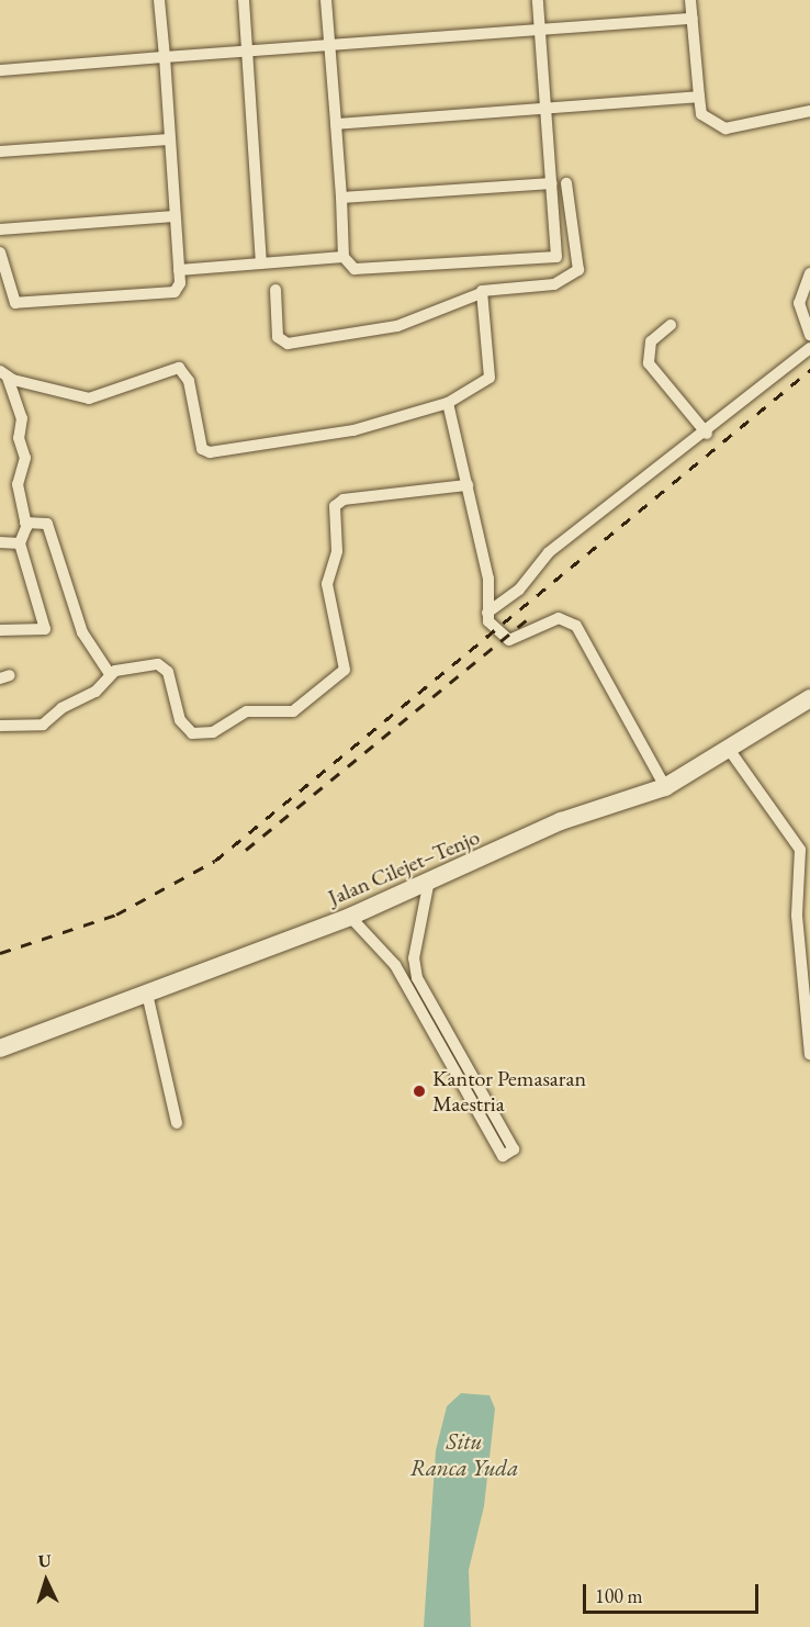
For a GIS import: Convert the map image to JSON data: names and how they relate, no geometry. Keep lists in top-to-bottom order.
{
  "streets": {
    "main road": ["Jalan Cilejet–Tenjo"]
  },
  "water": ["Situ Ranca Yuda"],
  "places": ["Kantor Pemasaran Maestria"],
  "scale_bar": "100 m",
  "north": "top"
}
